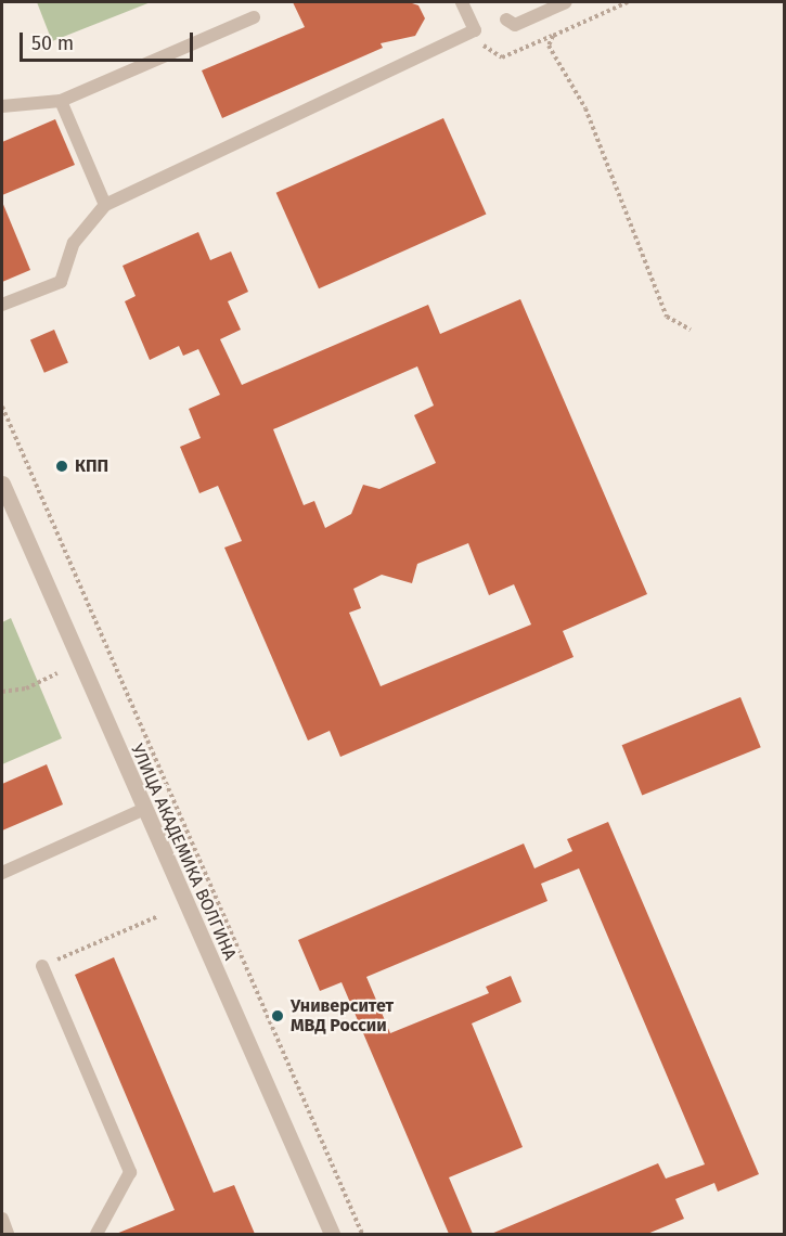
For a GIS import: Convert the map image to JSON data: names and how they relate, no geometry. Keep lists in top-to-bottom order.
{
  "streets": {
    "street": ["УЛИЦА АКАДЕМИКА ВОЛГИНА"]
  },
  "places": ["КПП", "Университет МВД России"],
  "scale_bar": "50 m"
}
